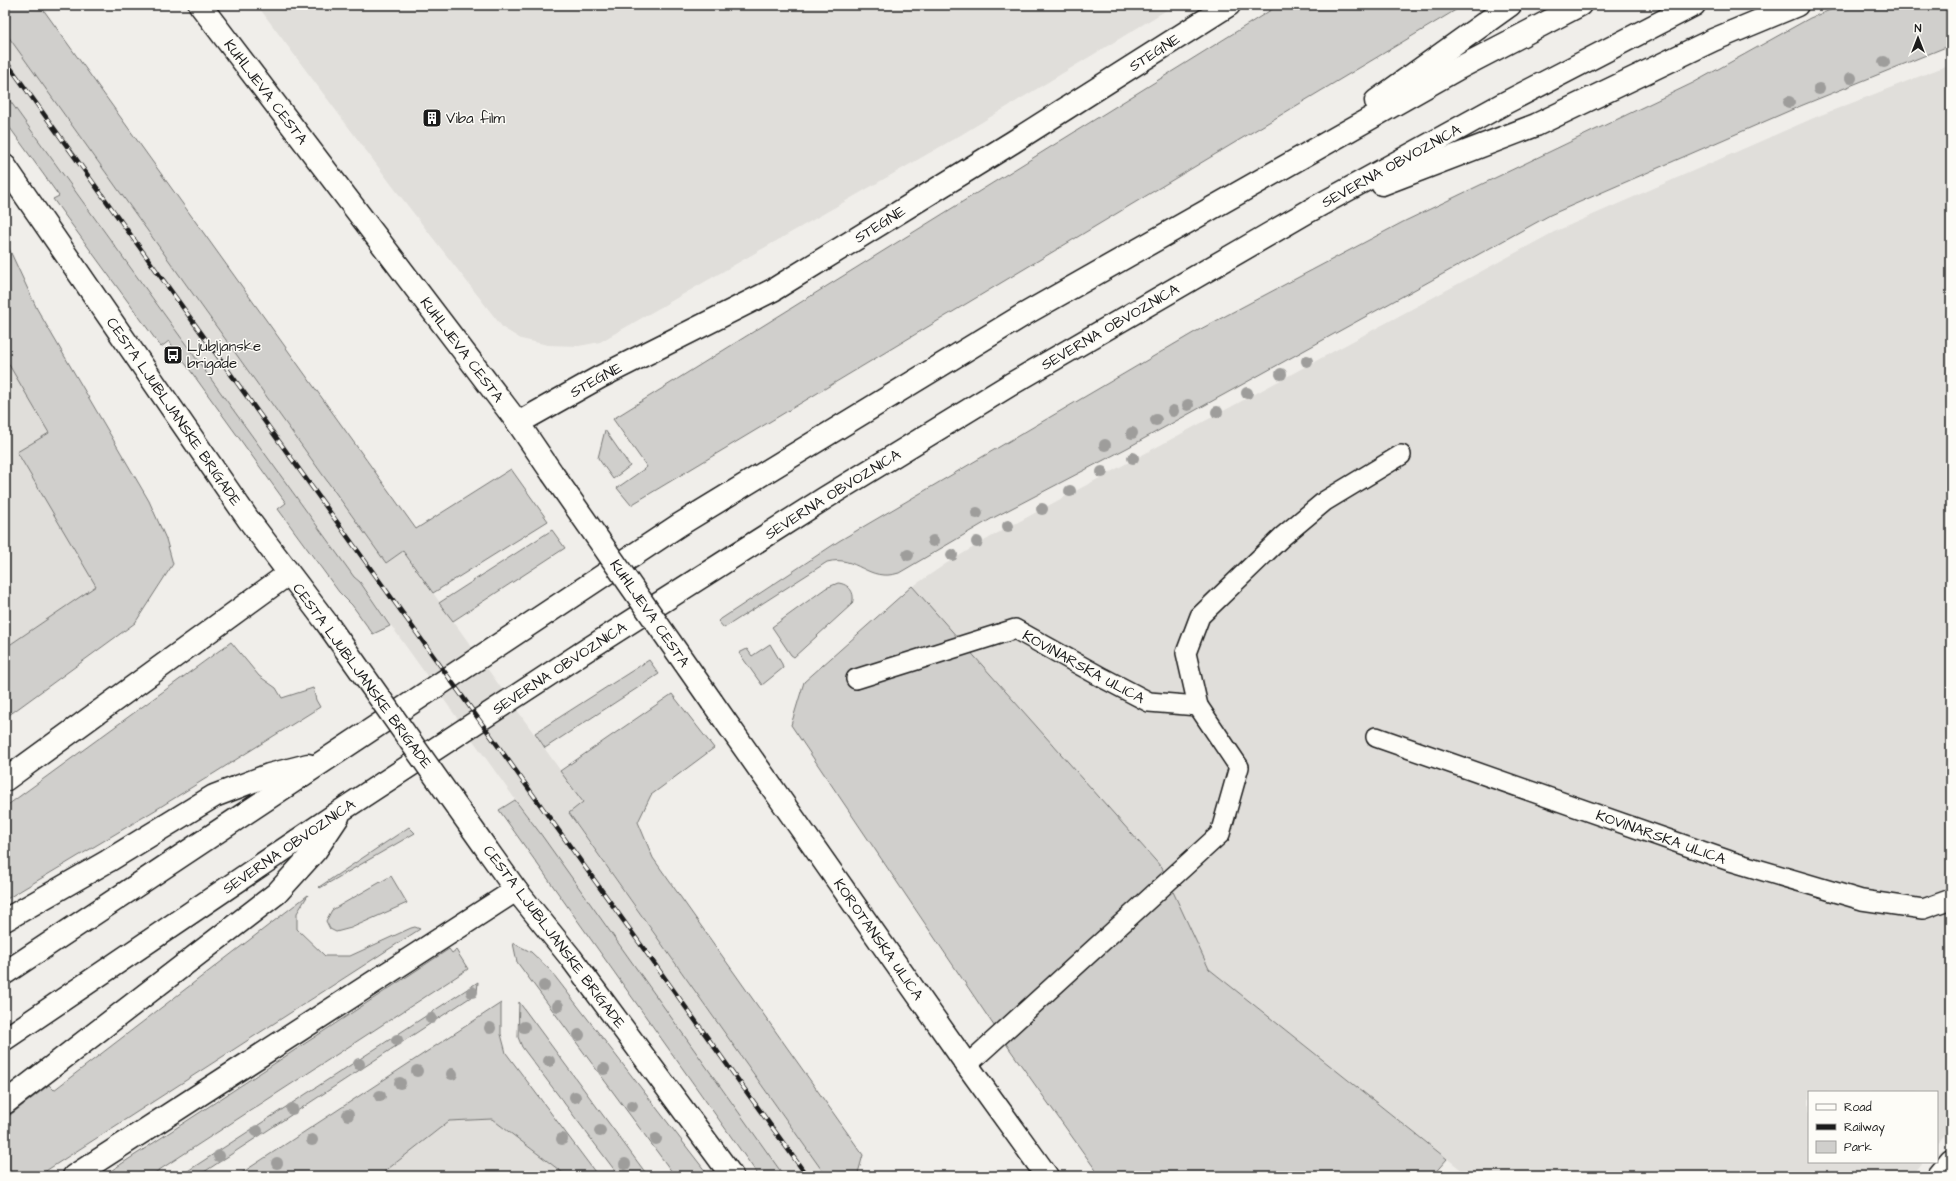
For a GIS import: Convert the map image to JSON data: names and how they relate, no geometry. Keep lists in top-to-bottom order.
{
  "streets": {
    "main road": [
      "STEGNE",
      "KUHLJEVA CESTA",
      "SEVERNA OBVOZNICA",
      "CESTA LJUBLJANSKE BRIGADE",
      "KOROTANSKA ULICA"
    ],
    "lane": ["KOVINARSKA ULICA"]
  },
  "crossings": [
    ["STEGNE", "KUHLJEVA CESTA"],
    ["KUHLJEVA CESTA", "KOROTANSKA ULICA"]
  ],
  "places": {
    "building": ["Viba film"],
    "bus stop": ["Ljubljanske brigade"]
  },
  "legend": ["Road", "Railway", "Park"],
  "north": "top"
}
